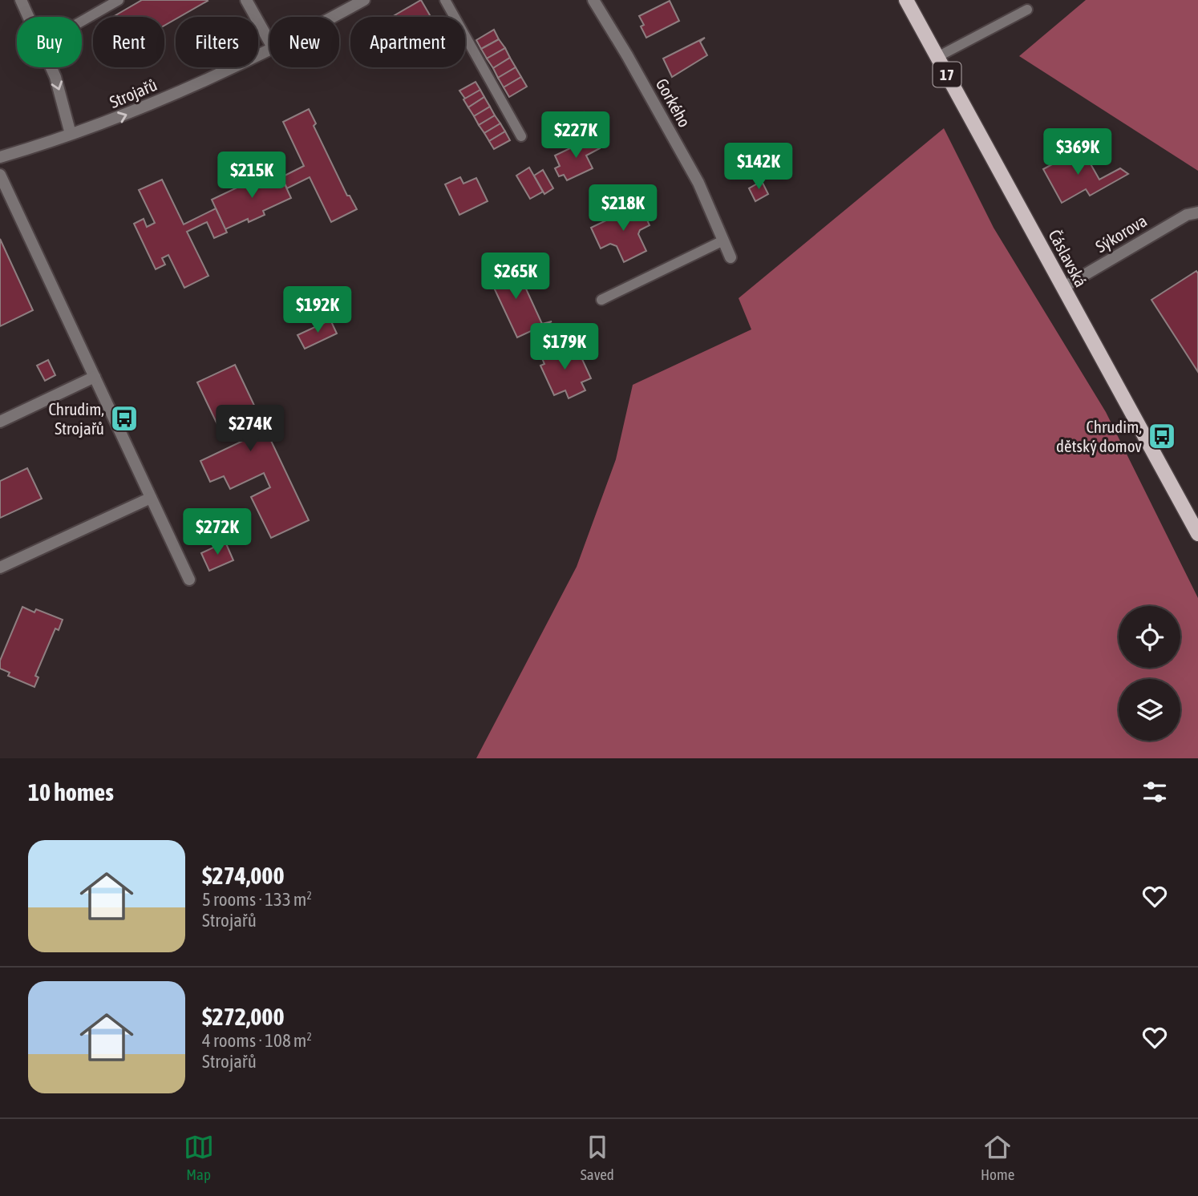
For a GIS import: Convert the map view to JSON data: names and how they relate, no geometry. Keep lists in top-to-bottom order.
{
  "streets": {
    "main road": ["17", "Čáslavská"],
    "street": ["Strojařů", "Gorkého", "Sýkorova"]
  },
  "crossings": [
    ["Sýkorova", "Čáslavská"]
  ],
  "one_way": ["Strojařů"],
  "places": {
    "bus stop": ["Chrudim, Strojařů", "Chrudim, dětský domov"]
  },
  "page": {
    "chip": [
      "Buy",
      "Rent",
      "Filters",
      "New",
      "Apartment"
    ],
    "price": [
      "$227K",
      "$369K",
      "$142K",
      "$215K",
      "$218K",
      "$265K",
      "$192K",
      "$179K",
      "$274K",
      "$272K"
    ],
    "heading": "10 homes",
    "list": [
      {
        "name": "$274,000",
        "note": "5 rooms · 133 m² · Strojařů"
      },
      {
        "name": "$272,000",
        "note": "4 rooms · 108 m² · Strojařů"
      }
    ],
    "tabs": ["Map", "Saved", "Home"]
  }
}
